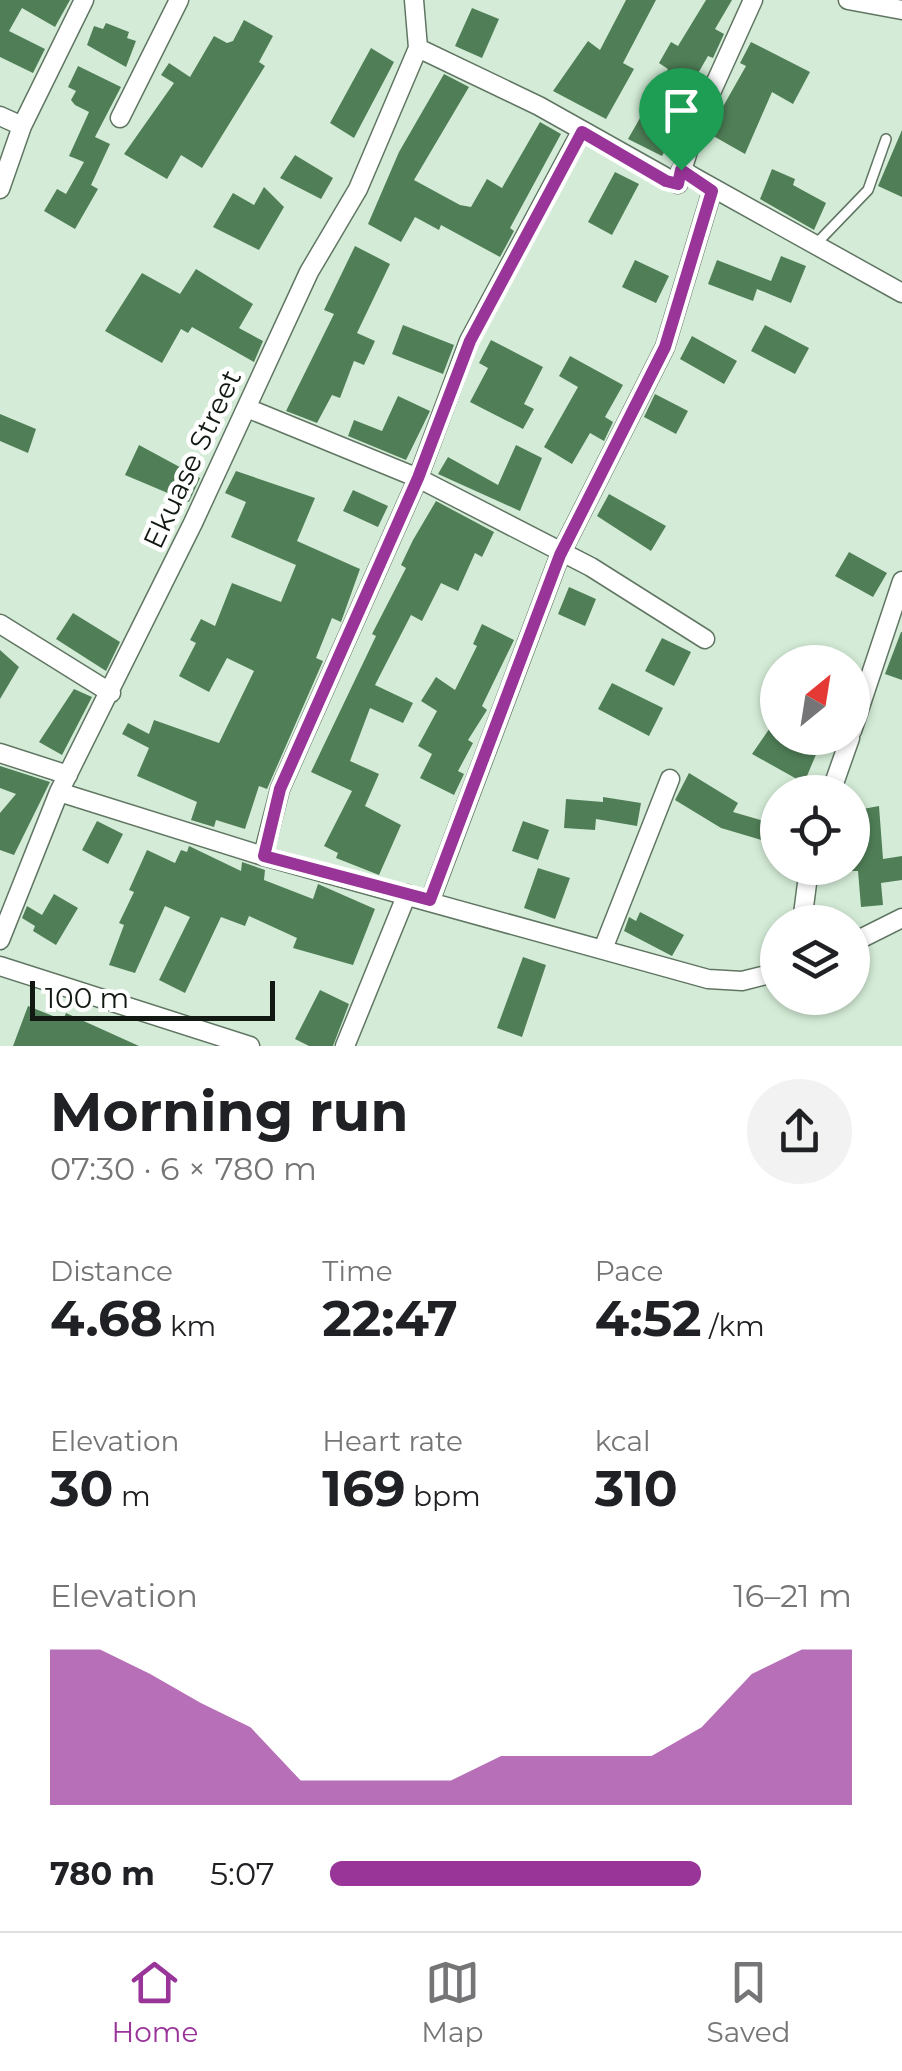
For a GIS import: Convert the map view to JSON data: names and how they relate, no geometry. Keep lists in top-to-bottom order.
{
  "streets": {
    "street": ["Ekuase Street"]
  },
  "scale_bar": "100 m",
  "north": "top right",
  "page": {
    "scale": "100 m",
    "heading": ["Morning run", "07:30 · 6 × 780 m"],
    "stats": [
      ["Distance", "4.68 km"],
      ["Time", "22:47"],
      ["Pace", "4:52 /km"],
      ["Elevation", "30 m"],
      ["Heart rate", "169 bpm"],
      ["kcal", "310"]
    ],
    "chart": ["Elevation", "16–21 m"],
    "list": [
      {
        "name": "780 m",
        "note": "5:07"
      }
    ],
    "tabs": ["Home", "Map", "Saved"]
  }
}
